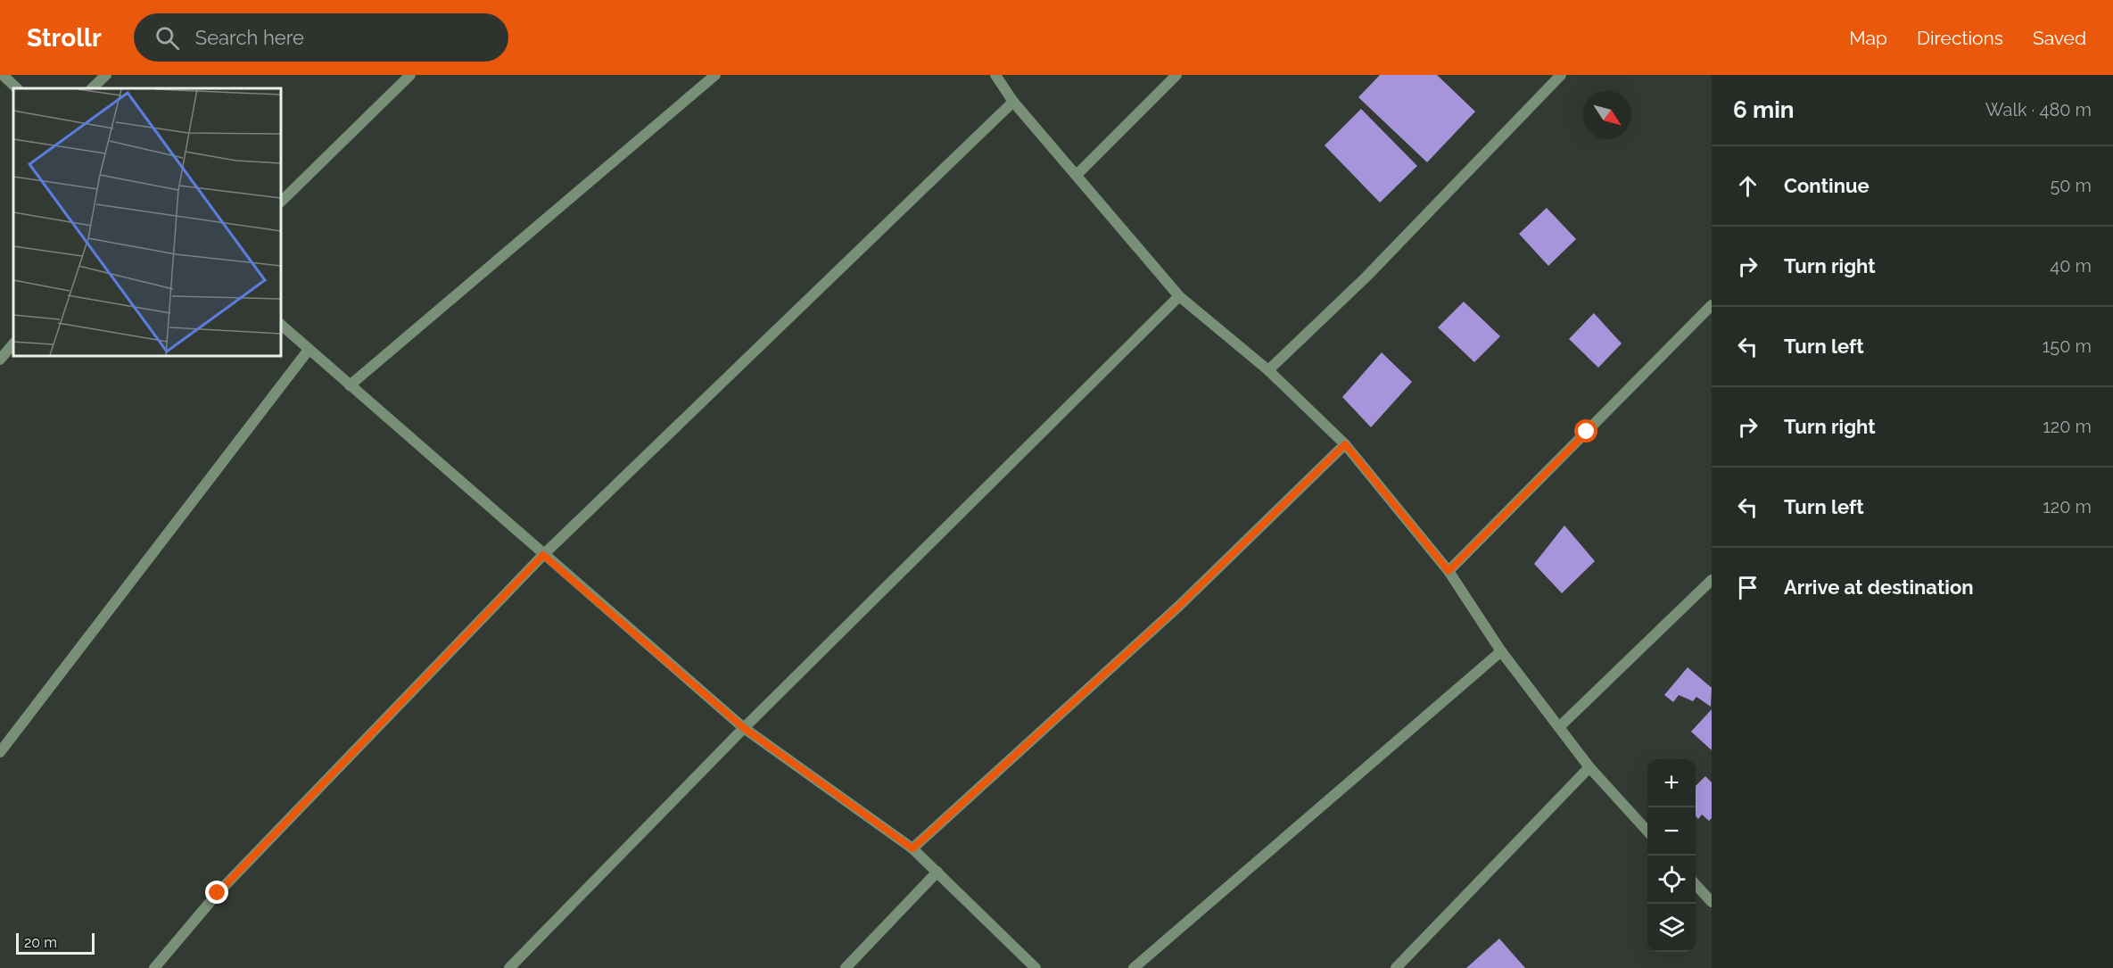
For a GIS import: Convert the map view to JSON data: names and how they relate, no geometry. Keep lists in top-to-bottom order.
{
  "scale_bar": "20 m",
  "north": "bottom right",
  "page": {
    "header": "Strollr",
    "search": "Search here",
    "nav": ["Map", "Directions", "Saved"],
    "heading": ["6 min", "Walk · 480 m"],
    "list": [
      ["Continue", "50 m"],
      ["Turn right", "40 m"],
      ["Turn left", "150 m"],
      ["Turn right", "120 m"],
      ["Turn left", "120 m"],
      "Arrive at destination"
    ],
    "map_buttons": ["+", "−"],
    "scale": "20 m"
  }
}
